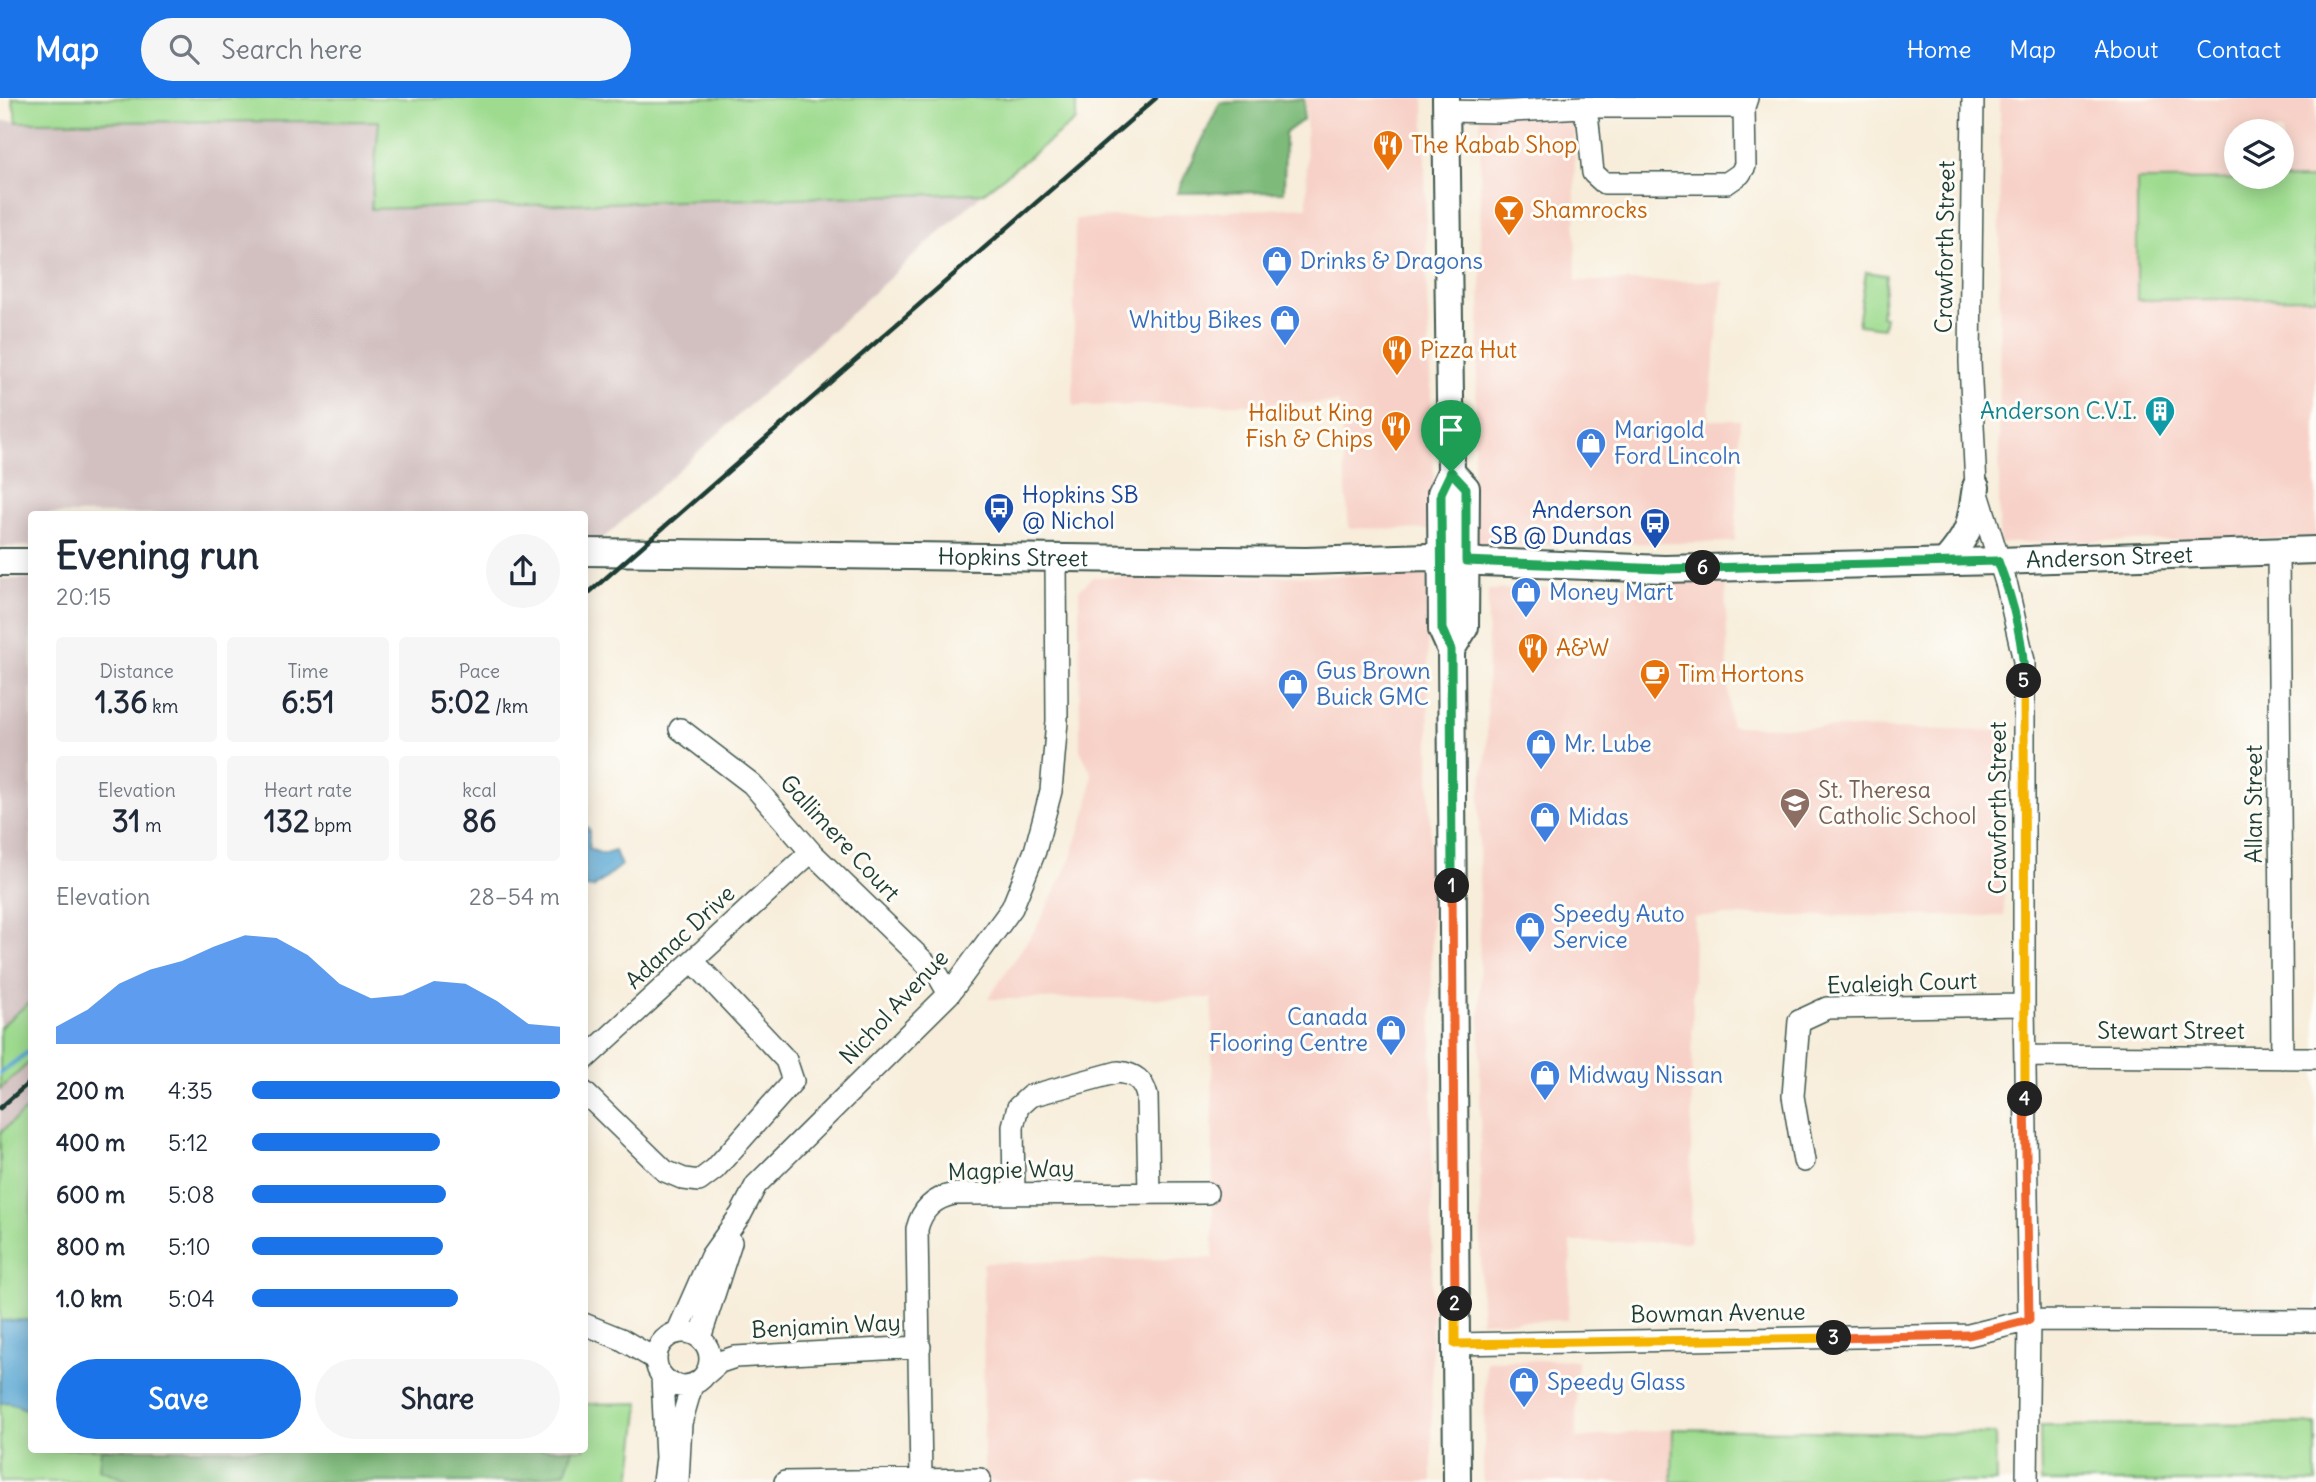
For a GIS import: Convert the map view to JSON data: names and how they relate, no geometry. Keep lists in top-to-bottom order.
{
  "streets": {
    "main road": ["Anderson Street", "Hopkins Street"],
    "street": [
      "Crawforth Street",
      "Allan Street",
      "Gallimere Court",
      "Adanac Drive",
      "Evaleigh Court",
      "Nichol Avenue",
      "Stewart Street",
      "Magpie Way",
      "Bowman Avenue",
      "Benjamin Way"
    ]
  },
  "crossings": [
    ["Crawforth Street", "Anderson Street"],
    ["Crawforth Street", "Evaleigh Court"],
    ["Crawforth Street", "Stewart Street"],
    ["Crawforth Street", "Bowman Avenue"],
    ["Anderson Street", "Hopkins Street"],
    ["Anderson Street", "Allan Street"],
    ["Hopkins Street", "Nichol Avenue"],
    ["Allan Street", "Stewart Street"],
    ["Gallimere Court", "Adanac Drive"],
    ["Gallimere Court", "Nichol Avenue"],
    ["Nichol Avenue", "Benjamin Way"],
    ["Magpie Way", "Benjamin Way"]
  ],
  "places": {
    "restaurant": [
      "The Kabab Shop",
      "Pizza Hut",
      "Halibut King Fish & Chips",
      "A&W"
    ],
    "bar": ["Shamrocks"],
    "shop": [
      "Drinks & Dragons",
      "Whitby Bikes",
      "Marigold Ford Lincoln",
      "Money Mart",
      "Gus Brown Buick GMC",
      "Mr. Lube",
      "Midas",
      "Speedy Auto Service",
      "Canada Flooring Centre",
      "Midway Nissan",
      "Speedy Glass"
    ],
    "building": ["Anderson C.V.I."],
    "bus stop": ["Hopkins SB @ Nichol", "Anderson SB @ Dundas"],
    "cafe": ["Tim Hortons"],
    "school or university": ["St. Theresa Catholic School"]
  },
  "page": {
    "header": "Map",
    "search": "Search here",
    "nav": [
      "Home",
      "Map",
      "About",
      "Contact"
    ],
    "heading": ["Evening run", "20:15"],
    "pins": [
      "6",
      "5",
      "1",
      "4",
      "2",
      "3"
    ],
    "stats": [
      ["Distance", "1.36 km"],
      ["Time", "6:51"],
      ["Pace", "5:02 /km"],
      ["Elevation", "31 m"],
      ["Heart rate", "132 bpm"],
      ["kcal", "86"]
    ],
    "chart": ["Elevation", "28–54 m"],
    "list": [
      {
        "name": "200 m",
        "note": "4:35"
      },
      {
        "name": "400 m",
        "note": "5:12"
      },
      {
        "name": "600 m",
        "note": "5:08"
      },
      {
        "name": "800 m",
        "note": "5:10"
      },
      {
        "name": "1.0 km",
        "note": "5:04"
      }
    ],
    "buttons": ["Save", "Share"]
  }
}
